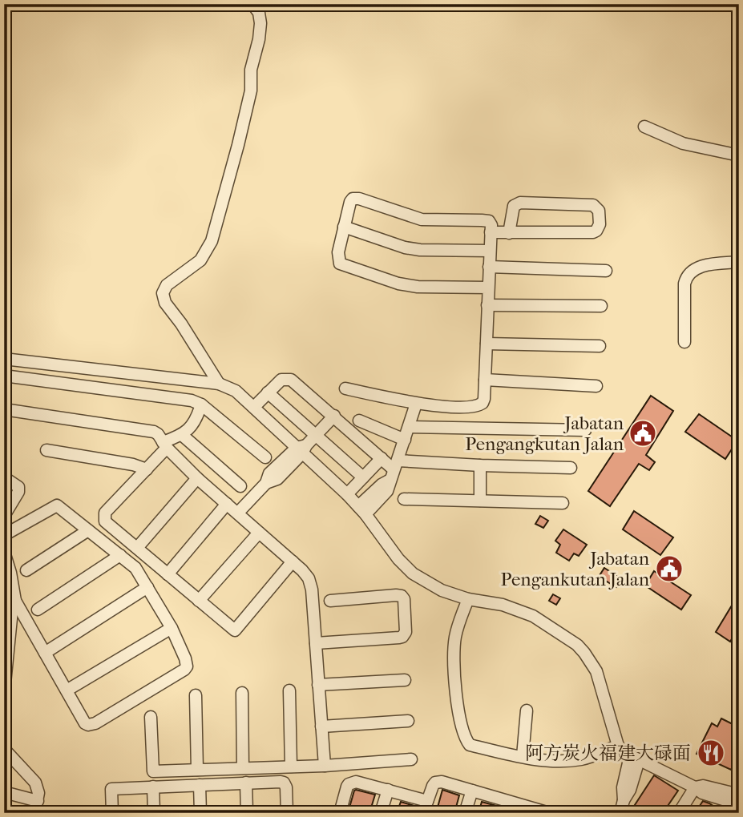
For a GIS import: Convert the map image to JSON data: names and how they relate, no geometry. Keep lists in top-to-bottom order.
{
  "places": {
    "public building": ["Jabatan Pengangkutan Jalan", "Jabatan Pengankutan Jalan"],
    "restaurant": ["阿方炭火福建大碌面"]
  }
}
